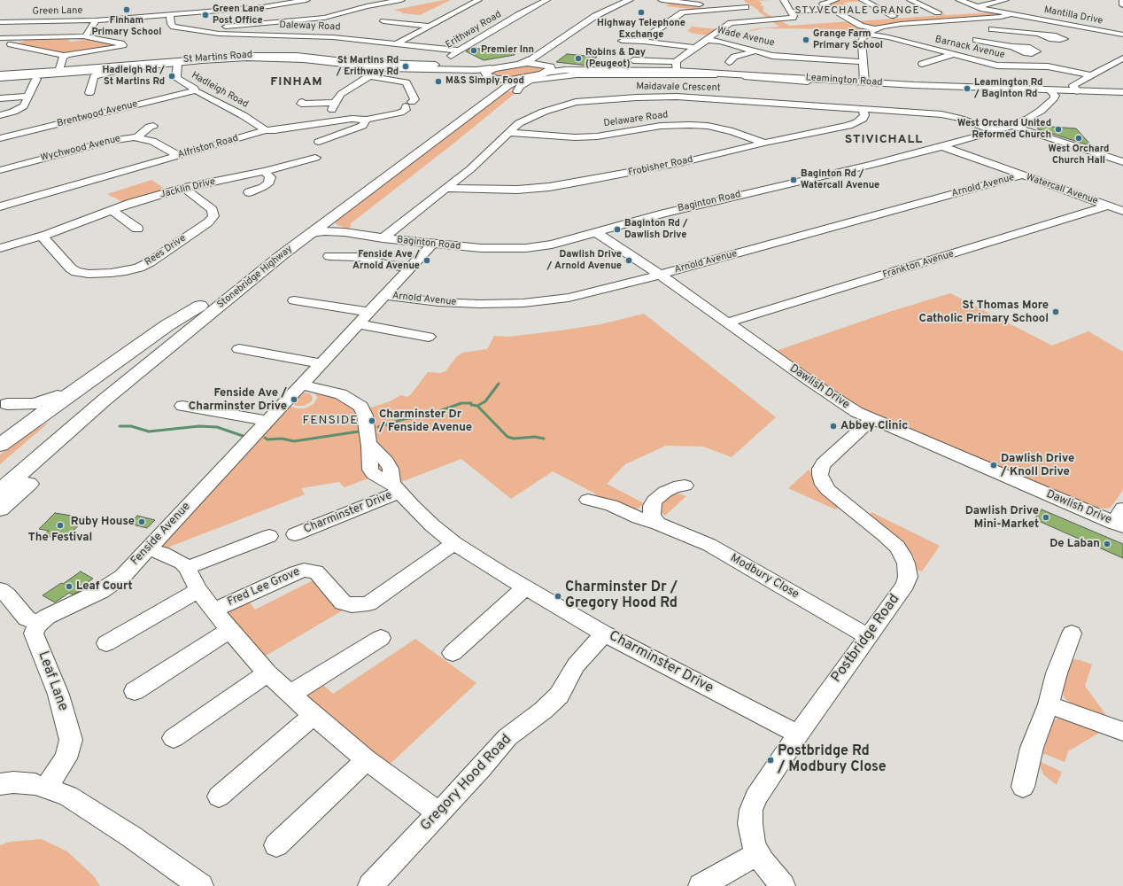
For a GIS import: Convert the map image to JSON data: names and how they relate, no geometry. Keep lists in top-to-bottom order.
{
  "streets": {
    "main road": ["St Martins Road", "Leamington Road", "Stonebridge Highway"],
    "street": [
      "Green Lane",
      "Mantilla Drive",
      "Daleway Road",
      "Erithway Road",
      "Wade Avenue",
      "Barnack Avenue",
      "Maidavale Crescent",
      "Hadleigh Road",
      "Brentwood Avenue",
      "Delaware Road",
      "Alfriston Road",
      "Wychwood Avenue",
      "Frobisher Road",
      "Arnold Avenue",
      "Jacklin Drive",
      "Watercall Avenue",
      "Baginton Road",
      "Rees Drive",
      "Frankton Avenue",
      "Dawlish Drive",
      "Charminster Drive",
      "Fenside Avenue",
      "Modbury Close",
      "Fred Lee Grove",
      "Postbridge Road",
      "Leaf Lane",
      "Gregory Hood Road"
    ]
  },
  "crossings": [
    ["Green Lane", "Daleway Road"],
    ["Daleway Road", "Erithway Road"],
    ["Erithway Road", "St Martins Road"],
    ["St Martins Road", "Hadleigh Road"],
    ["St Martins Road", "Stonebridge Highway"],
    ["Leamington Road", "Baginton Road"],
    ["Maidavale Crescent", "Delaware Road"],
    ["Maidavale Crescent", "Frobisher Road"],
    ["Maidavale Crescent", "Baginton Road"],
    ["Hadleigh Road", "Brentwood Avenue"],
    ["Hadleigh Road", "Alfriston Road"],
    ["Delaware Road", "Frobisher Road"],
    ["Alfriston Road", "Wychwood Avenue"],
    ["Arnold Avenue", "Watercall Avenue"],
    ["Arnold Avenue", "Dawlish Drive"],
    ["Arnold Avenue", "Fenside Avenue"],
    ["Jacklin Drive", "Rees Drive"],
    ["Watercall Avenue", "Baginton Road"],
    ["Watercall Avenue", "Frankton Avenue"],
    ["Baginton Road", "Stonebridge Highway"],
    ["Baginton Road", "Dawlish Drive"],
    ["Baginton Road", "Fenside Avenue"],
    ["Frankton Avenue", "Dawlish Drive"],
    ["Dawlish Drive", "Postbridge Road"],
    ["Charminster Drive", "Fenside Avenue"],
    ["Charminster Drive", "Fred Lee Grove"],
    ["Charminster Drive", "Postbridge Road"],
    ["Charminster Drive", "Gregory Hood Road"],
    ["Fenside Avenue", "Fred Lee Grove"],
    ["Fenside Avenue", "Leaf Lane"],
    ["Modbury Close", "Postbridge Road"],
    ["Fred Lee Grove", "Gregory Hood Road"]
  ],
  "districts": [
    "STYVECHALE GRANGE",
    "FINHAM",
    "STIVICHALL",
    "FENSIDE"
  ],
  "places": [
    "Finham Primary School",
    "Highway Telephone Exchange",
    "Green Lane Post Office",
    "Grange Farm Primary School",
    "Premier Inn",
    "Robins & Day (Peugeot)",
    "St Martins Rd / Erithway Rd",
    "Hadleigh Rd / St Martins Rd",
    "M&S Simply Food",
    "Leamington Rd / Baginton Rd",
    "West Orchard United Reformed Church",
    "West Orchard Church Hall",
    "Baginton Rd / Watercall Avenue",
    "Baginton Rd / Dawlish Drive",
    "Fenside Ave / Arnold Avenue",
    "Dawlish Drive / Arnold Avenue",
    "St Thomas More Catholic Primary School",
    "Fenside Ave / Charminster Drive",
    "Charminster Dr / Fenside Avenue",
    "Abbey Clinic",
    "Dawlish Drive / Knoll Drive",
    "Dawlish Drive Mini-Market",
    "Ruby House",
    "The Festival",
    "De Laban",
    "Leaf Court",
    "Charminster Dr / Gregory Hood Rd",
    "Postbridge Rd / Modbury Close"
  ]
}
